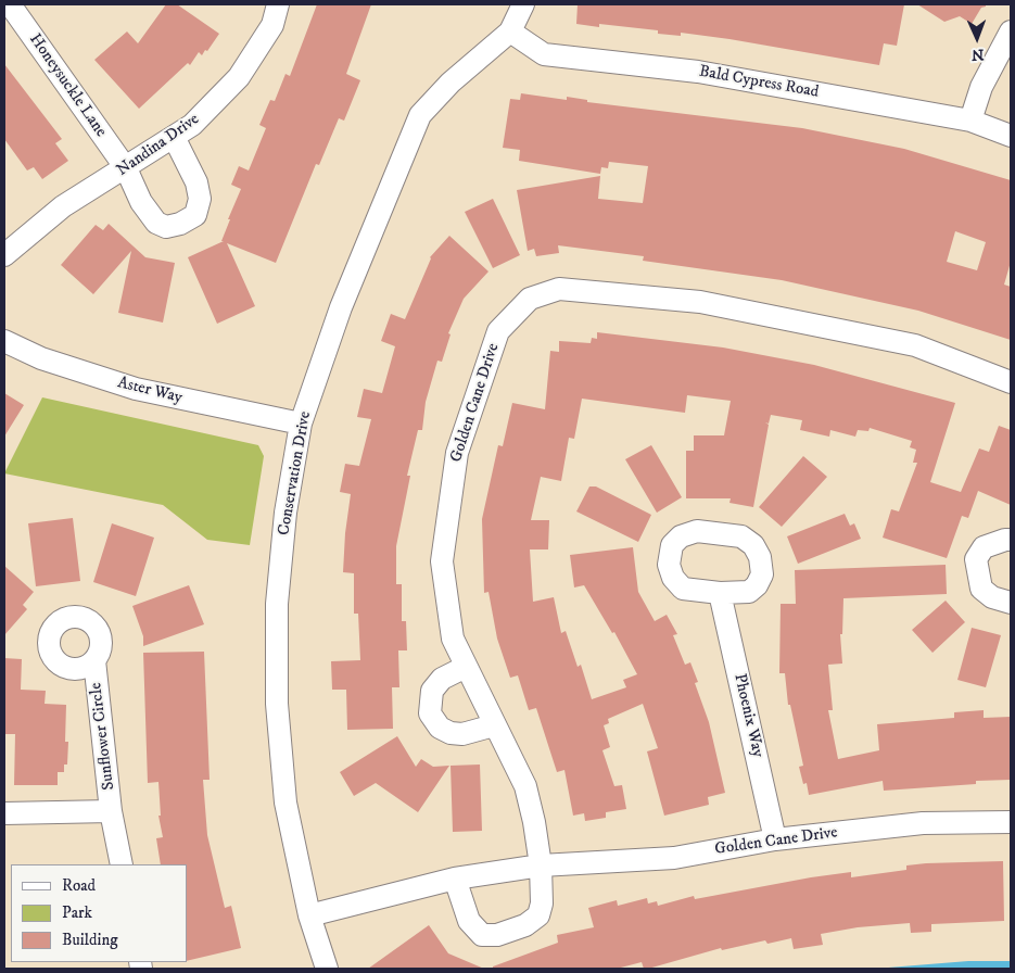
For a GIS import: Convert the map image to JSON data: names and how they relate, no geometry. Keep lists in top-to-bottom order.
{
  "streets": {
    "street": [
      "Bald Cypress Road",
      "Honeysuckle Lane",
      "Nandina Drive",
      "Aster Way",
      "Golden Cane Drive",
      "Conservation Drive",
      "Phoenix Way",
      "Sunflower Circle"
    ]
  },
  "crossings": [
    ["Bald Cypress Road", "Conservation Drive"],
    ["Honeysuckle Lane", "Nandina Drive"],
    ["Aster Way", "Conservation Drive"],
    ["Golden Cane Drive", "Conservation Drive"],
    ["Golden Cane Drive", "Phoenix Way"]
  ],
  "legend": ["Road", "Park", "Building"],
  "north": "bottom"
}
